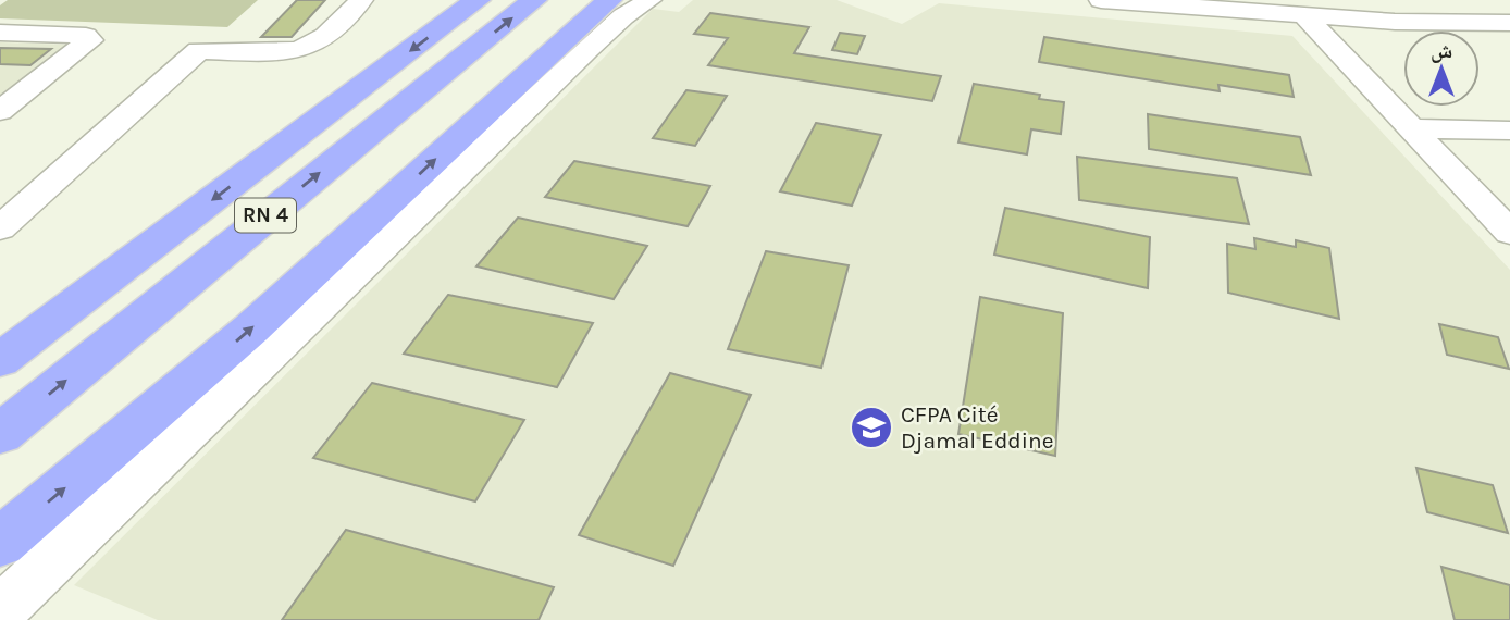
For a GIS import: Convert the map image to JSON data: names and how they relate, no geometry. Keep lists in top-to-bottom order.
{
  "streets": {
    "highway": ["RN 4"]
  },
  "places": {
    "school or university": ["CFPA Cité Djamal Eddine"]
  },
  "north": "top"
}
